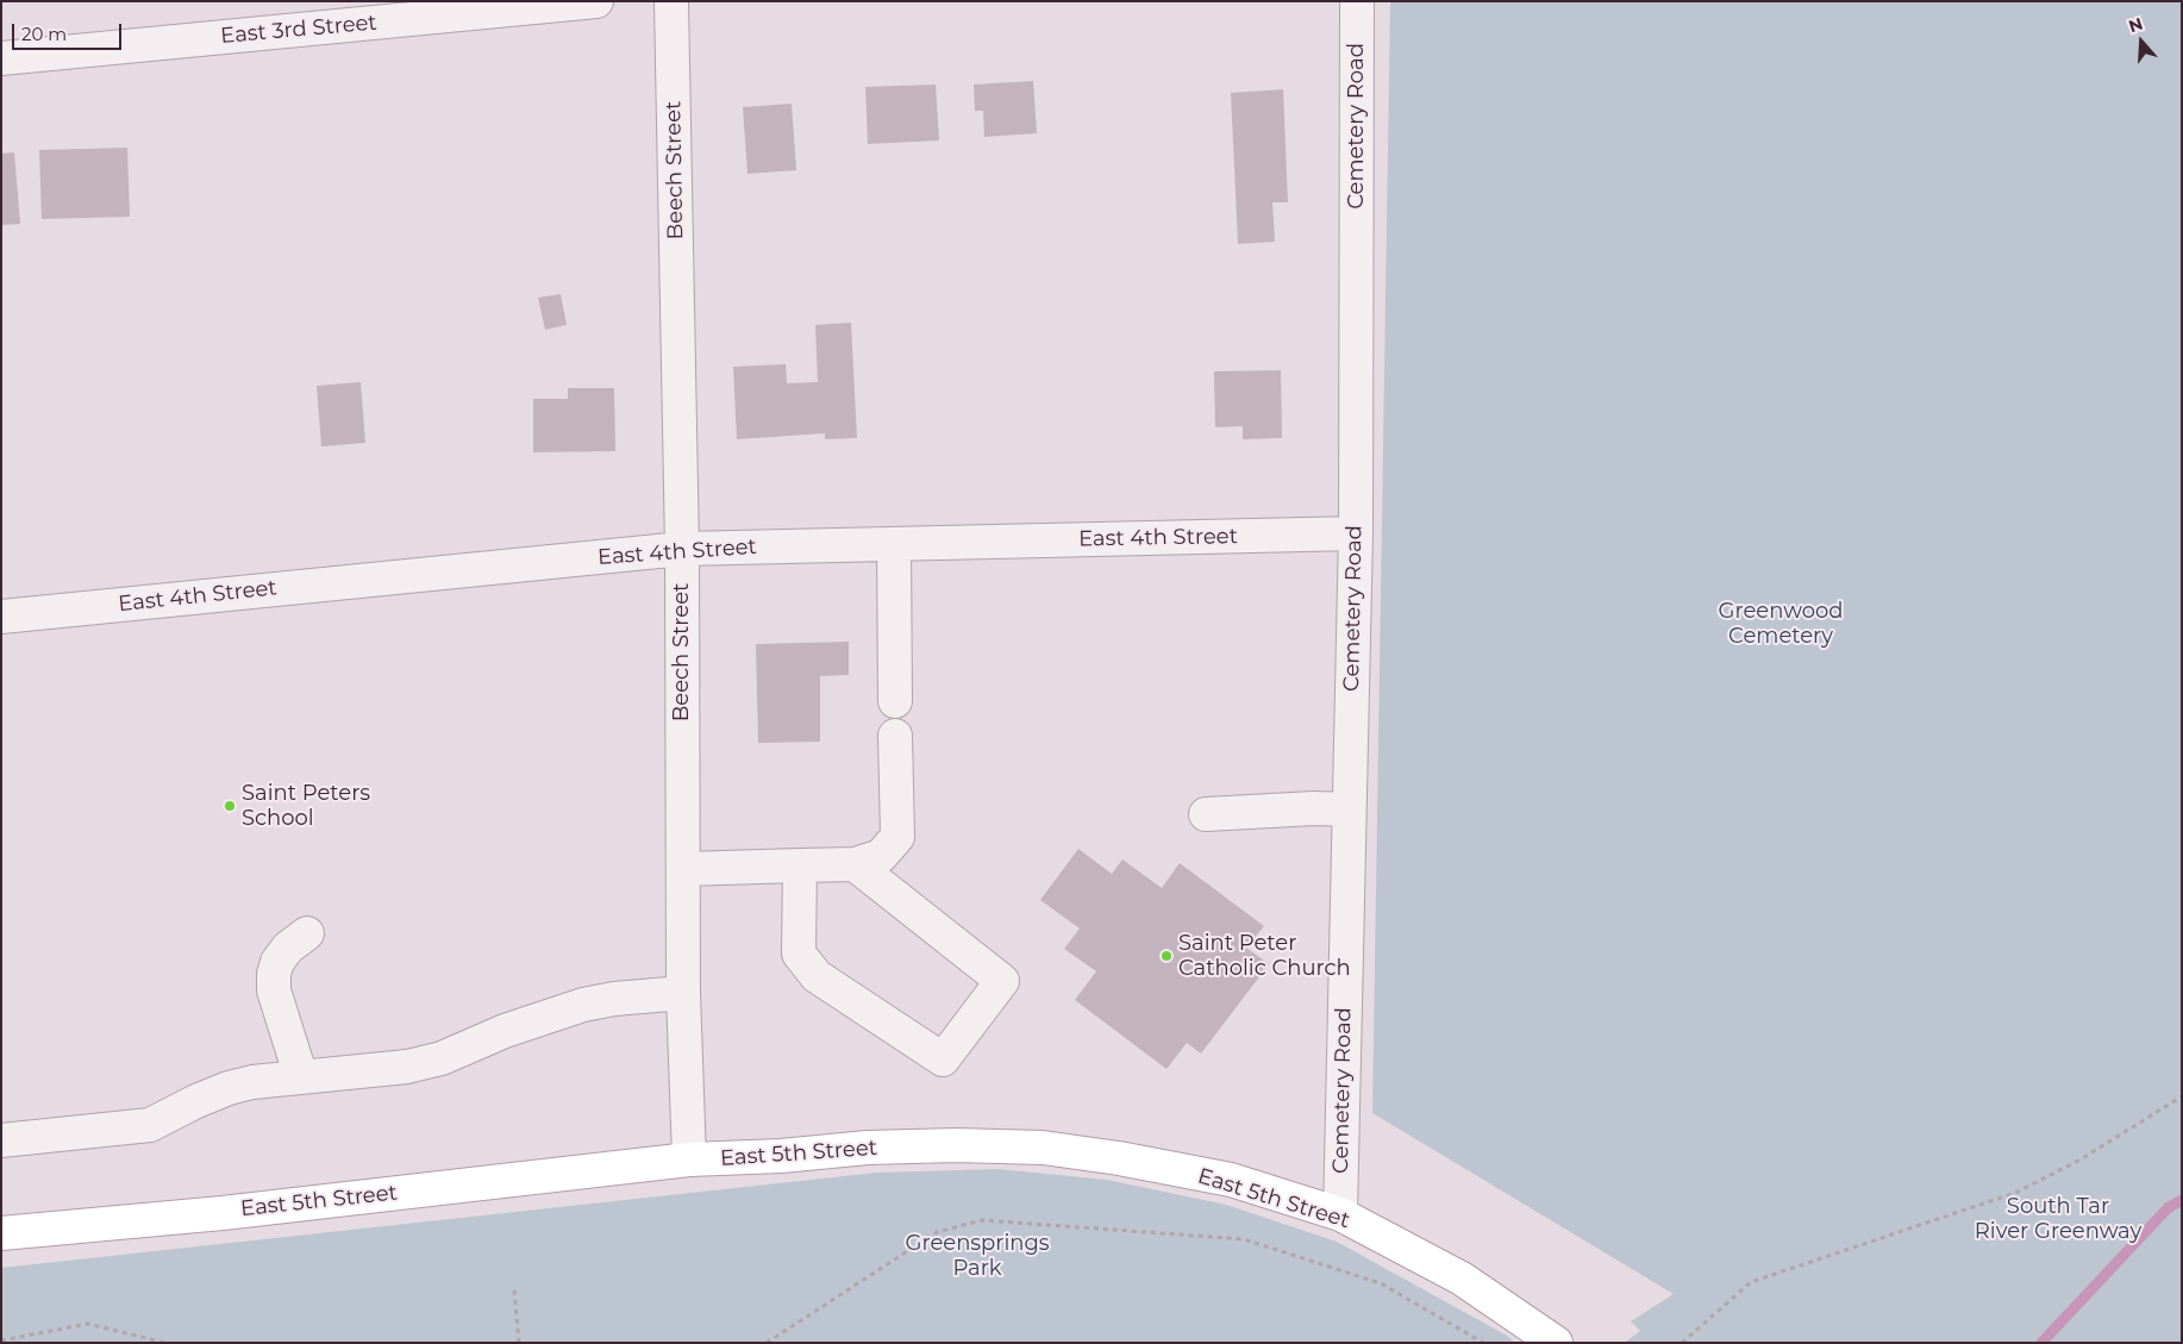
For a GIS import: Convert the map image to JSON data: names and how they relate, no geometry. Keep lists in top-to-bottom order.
{
  "streets": {
    "main road": ["East 5th Street"],
    "street": [
      "East 3rd Street",
      "Cemetery Road",
      "Beech Street",
      "East 4th Street"
    ]
  },
  "crossings": [
    ["Cemetery Road", "East 4th Street"],
    ["Cemetery Road", "East 5th Street"],
    ["Beech Street", "East 4th Street"],
    ["Beech Street", "East 5th Street"]
  ],
  "parks": ["Greenwood Cemetery", "South Tar River Greenway", "Greensprings Park"],
  "places": ["Saint Peters School", "Saint Peter Catholic Church"],
  "scale_bar": "20 m",
  "north": "top"
}
